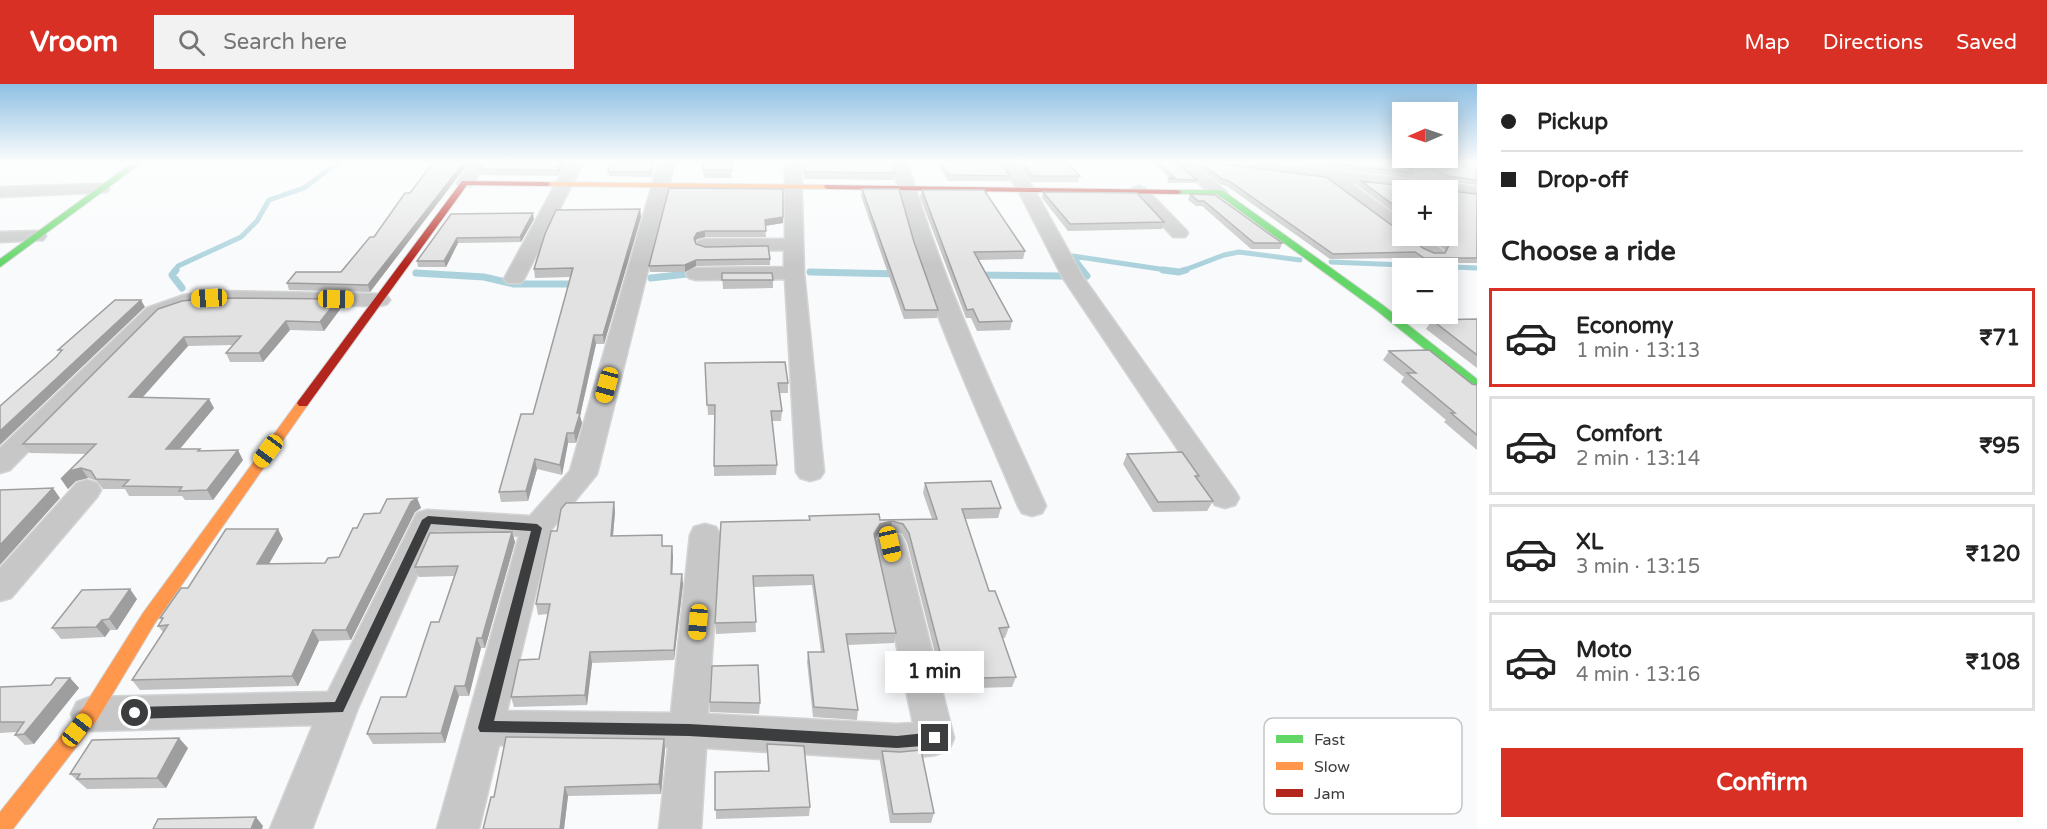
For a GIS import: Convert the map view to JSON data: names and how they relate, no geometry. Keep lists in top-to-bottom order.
{
  "legend": ["Fast", "Slow", "Jam"],
  "north": "left",
  "page": {
    "header": "Vroom",
    "search": "Search here",
    "nav": ["Map", "Directions", "Saved"],
    "banner": ["Pickup", "Drop-off"],
    "map_buttons": ["+", "−"],
    "heading": "Choose a ride",
    "list": [
      {
        "name": "Economy",
        "note": "1 min · 13:13",
        "value": "₹71"
      },
      {
        "name": "Comfort",
        "note": "2 min · 13:14",
        "value": "₹95"
      },
      {
        "name": "XL",
        "note": "3 min · 13:15",
        "value": "₹120"
      },
      {
        "name": "Moto",
        "note": "4 min · 13:16",
        "value": "₹108"
      }
    ],
    "bubble": "1 min",
    "buttons": "Confirm"
  }
}
